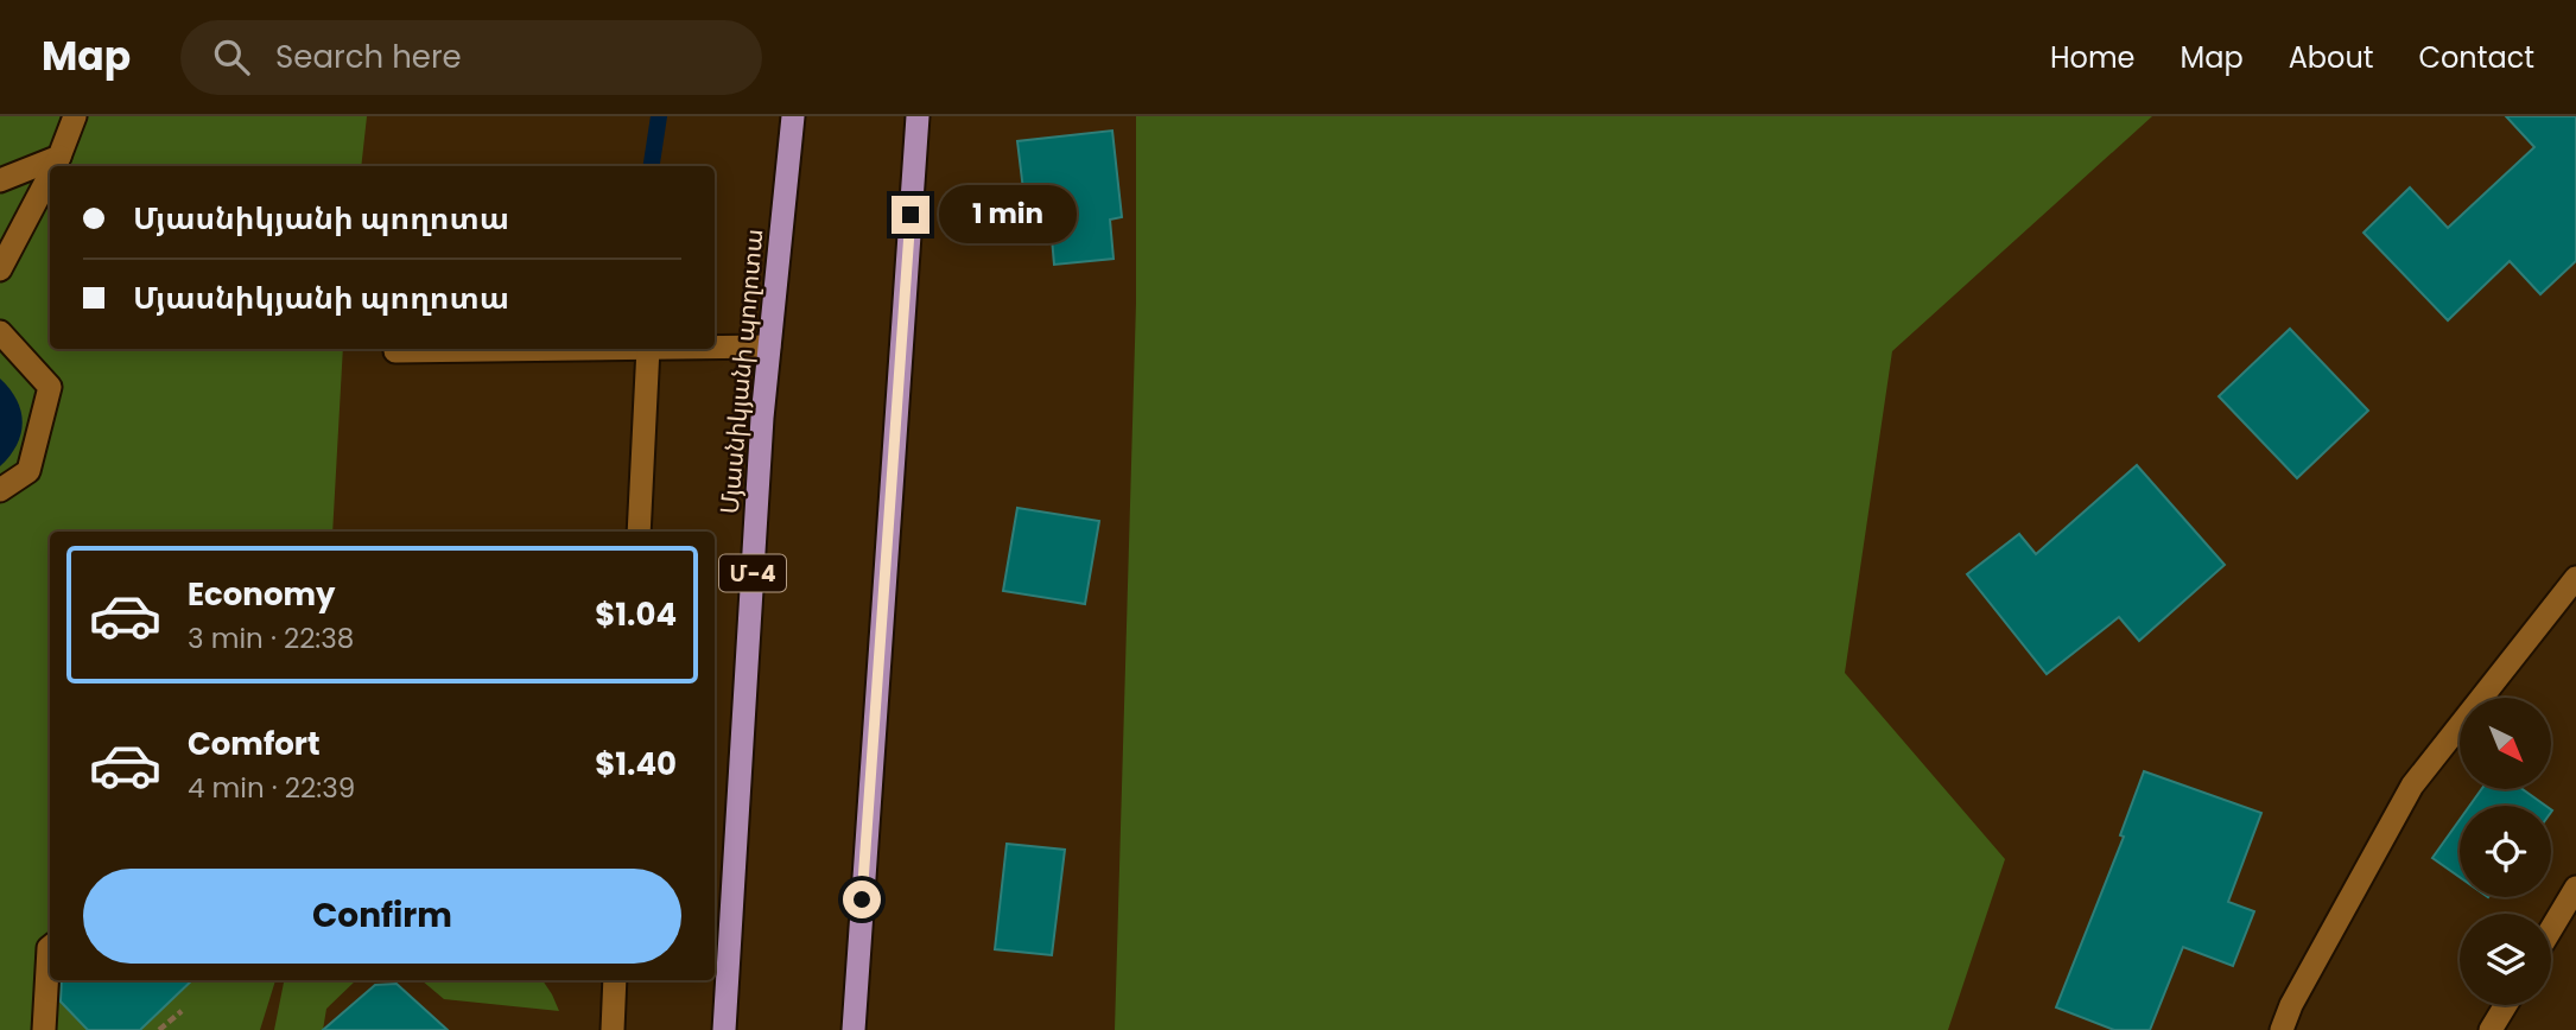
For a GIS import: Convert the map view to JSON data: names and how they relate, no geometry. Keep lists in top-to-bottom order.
{
  "streets": {
    "highway": ["Մյասնիկյանի պողոտա", "Մ-4"]
  },
  "north": "bottom right",
  "page": {
    "header": "Map",
    "search": "Search here",
    "nav": [
      "Home",
      "Map",
      "About",
      "Contact"
    ],
    "banner": ["Մյասնիկյանի պողոտա", "Մյասնիկյանի պողոտա"],
    "bubble": "1 min",
    "list": [
      {
        "name": "Economy",
        "note": "3 min · 22:38",
        "value": "$1.04"
      },
      {
        "name": "Comfort",
        "note": "4 min · 22:39",
        "value": "$1.40"
      }
    ],
    "buttons": "Confirm"
  }
}
